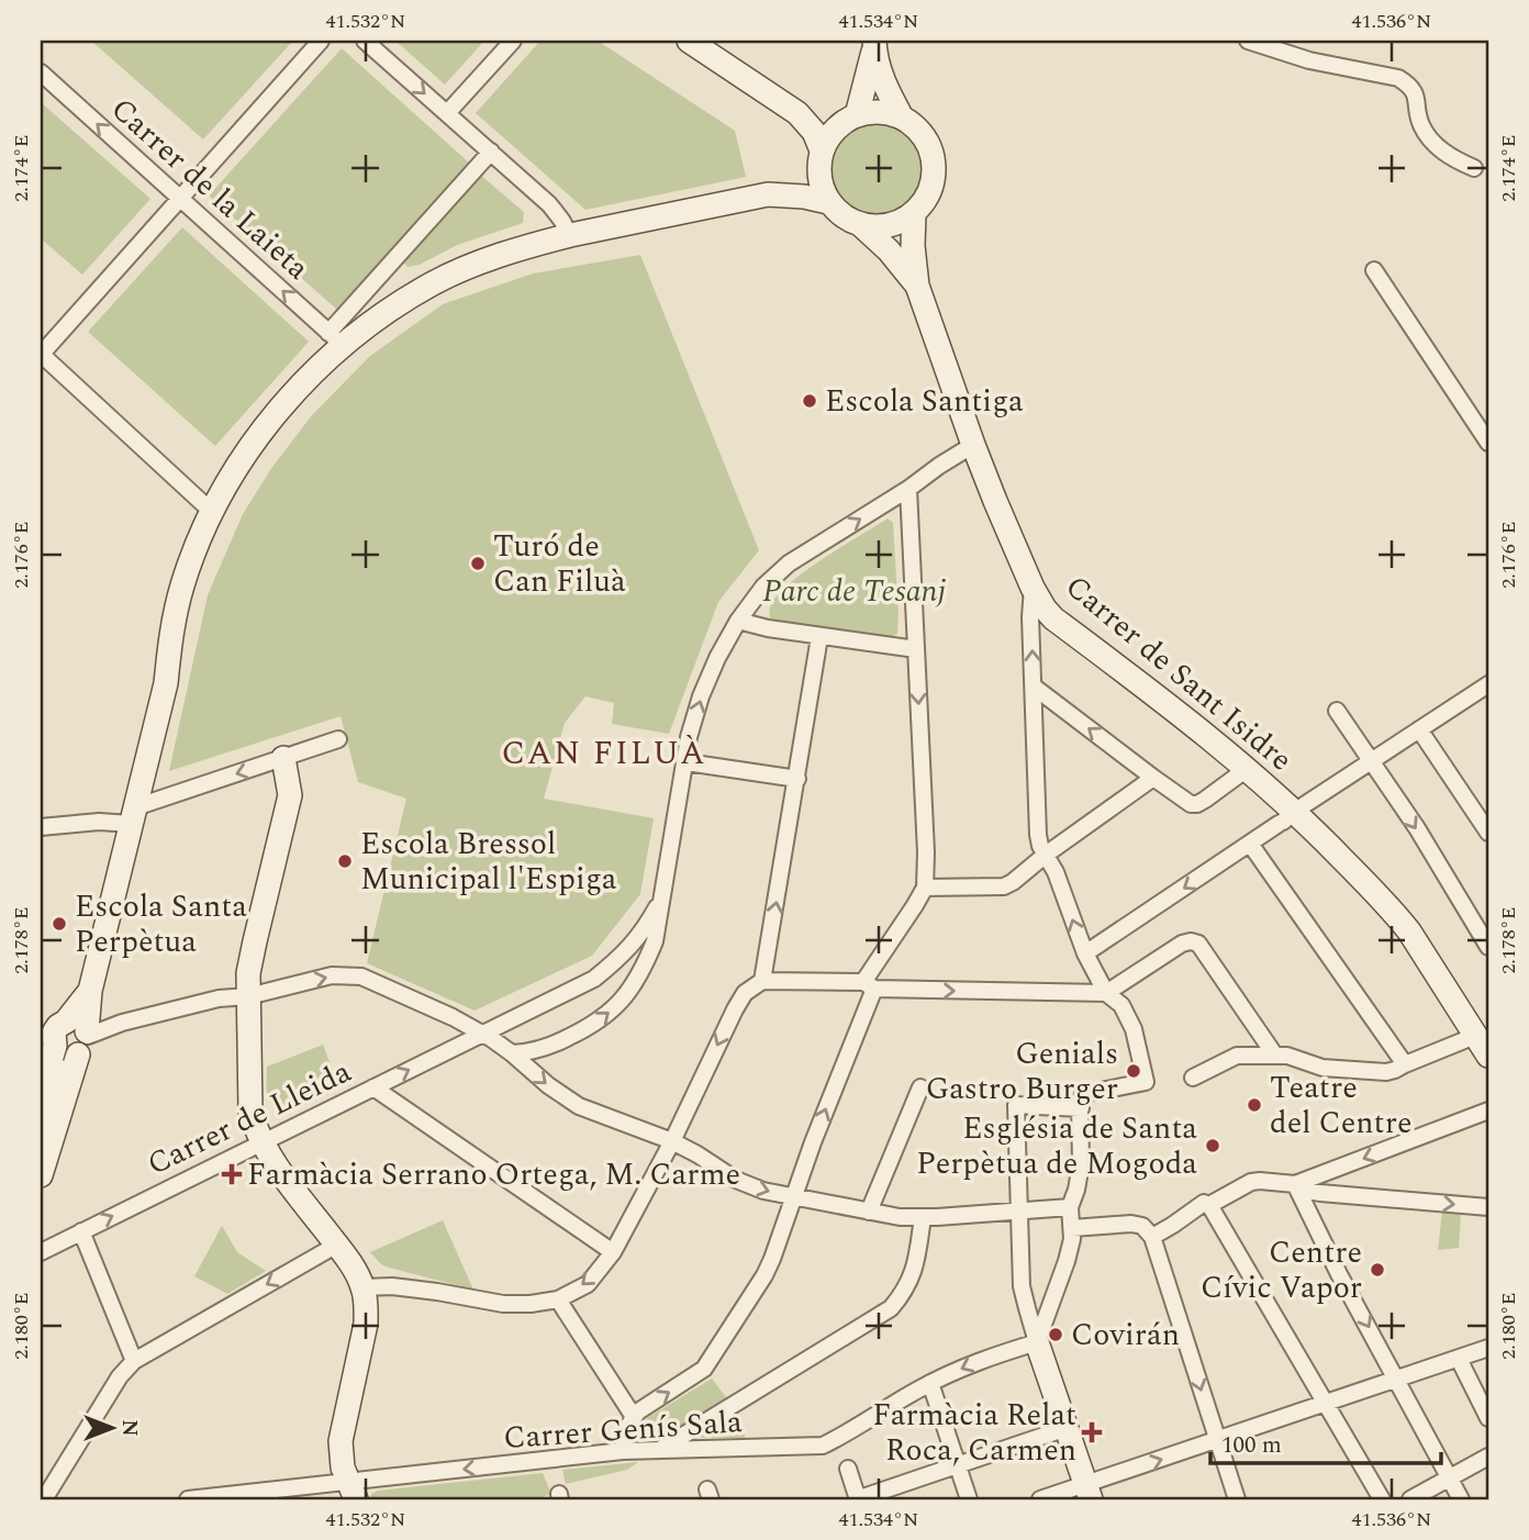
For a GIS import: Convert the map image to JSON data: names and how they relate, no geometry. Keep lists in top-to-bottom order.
{
  "streets": {
    "main road": ["Carrer de Sant Isidre"],
    "street": ["Carrer de la Laieta", "Carrer de Lleida", "Carrer Genís Sala"]
  },
  "one_way": ["Carrer de la Laieta", "Carrer Genís Sala"],
  "districts": ["CAN FILUÀ"],
  "parks": ["Parc de Tesanj"],
  "places": {
    "other": [
      "Escola Santiga",
      "Turó de Can Filuà",
      "Escola Bressol Municipal l'Espiga",
      "Escola Santa Perpètua",
      "Genials Gastro Burger",
      "Teatre del Centre",
      "Església de Santa Perpètua de Mogoda",
      "Centre Cívic Vapor",
      "Covirán"
    ],
    "health": ["Farmàcia Serrano Ortega, M. Carme", "Farmàcia Relat Roca, Carmen"]
  },
  "scale_bar": "100 m",
  "north": "right",
  "coordinates": [
    "41.532°N",
    "41.534°N",
    "41.536°N",
    "2.174°E",
    "2.176°E",
    "2.178°E",
    "2.180°E"
  ]
}
